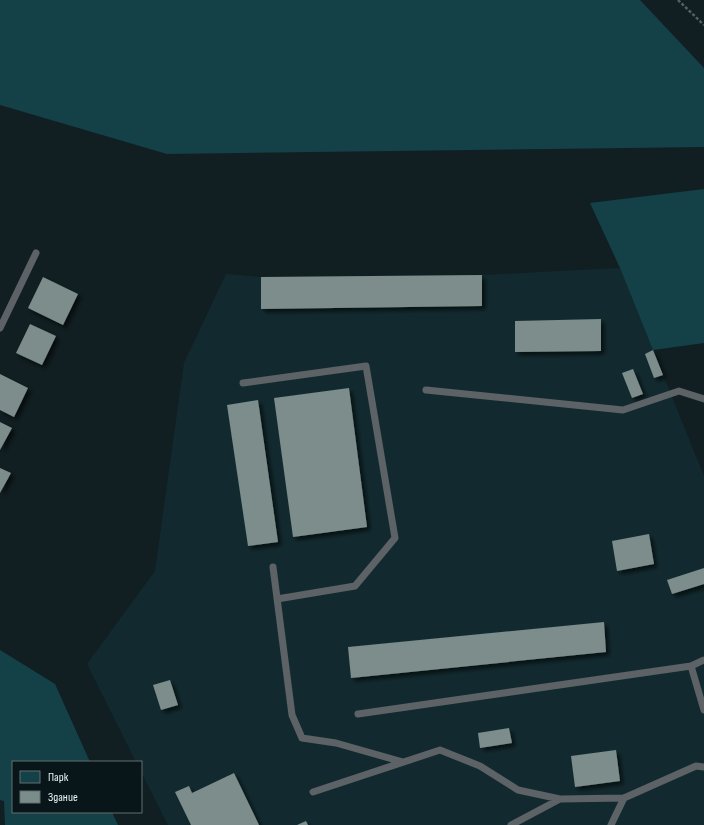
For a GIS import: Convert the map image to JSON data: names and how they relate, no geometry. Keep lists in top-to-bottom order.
{
  "legend": ["Парк", "Здание"]
}
